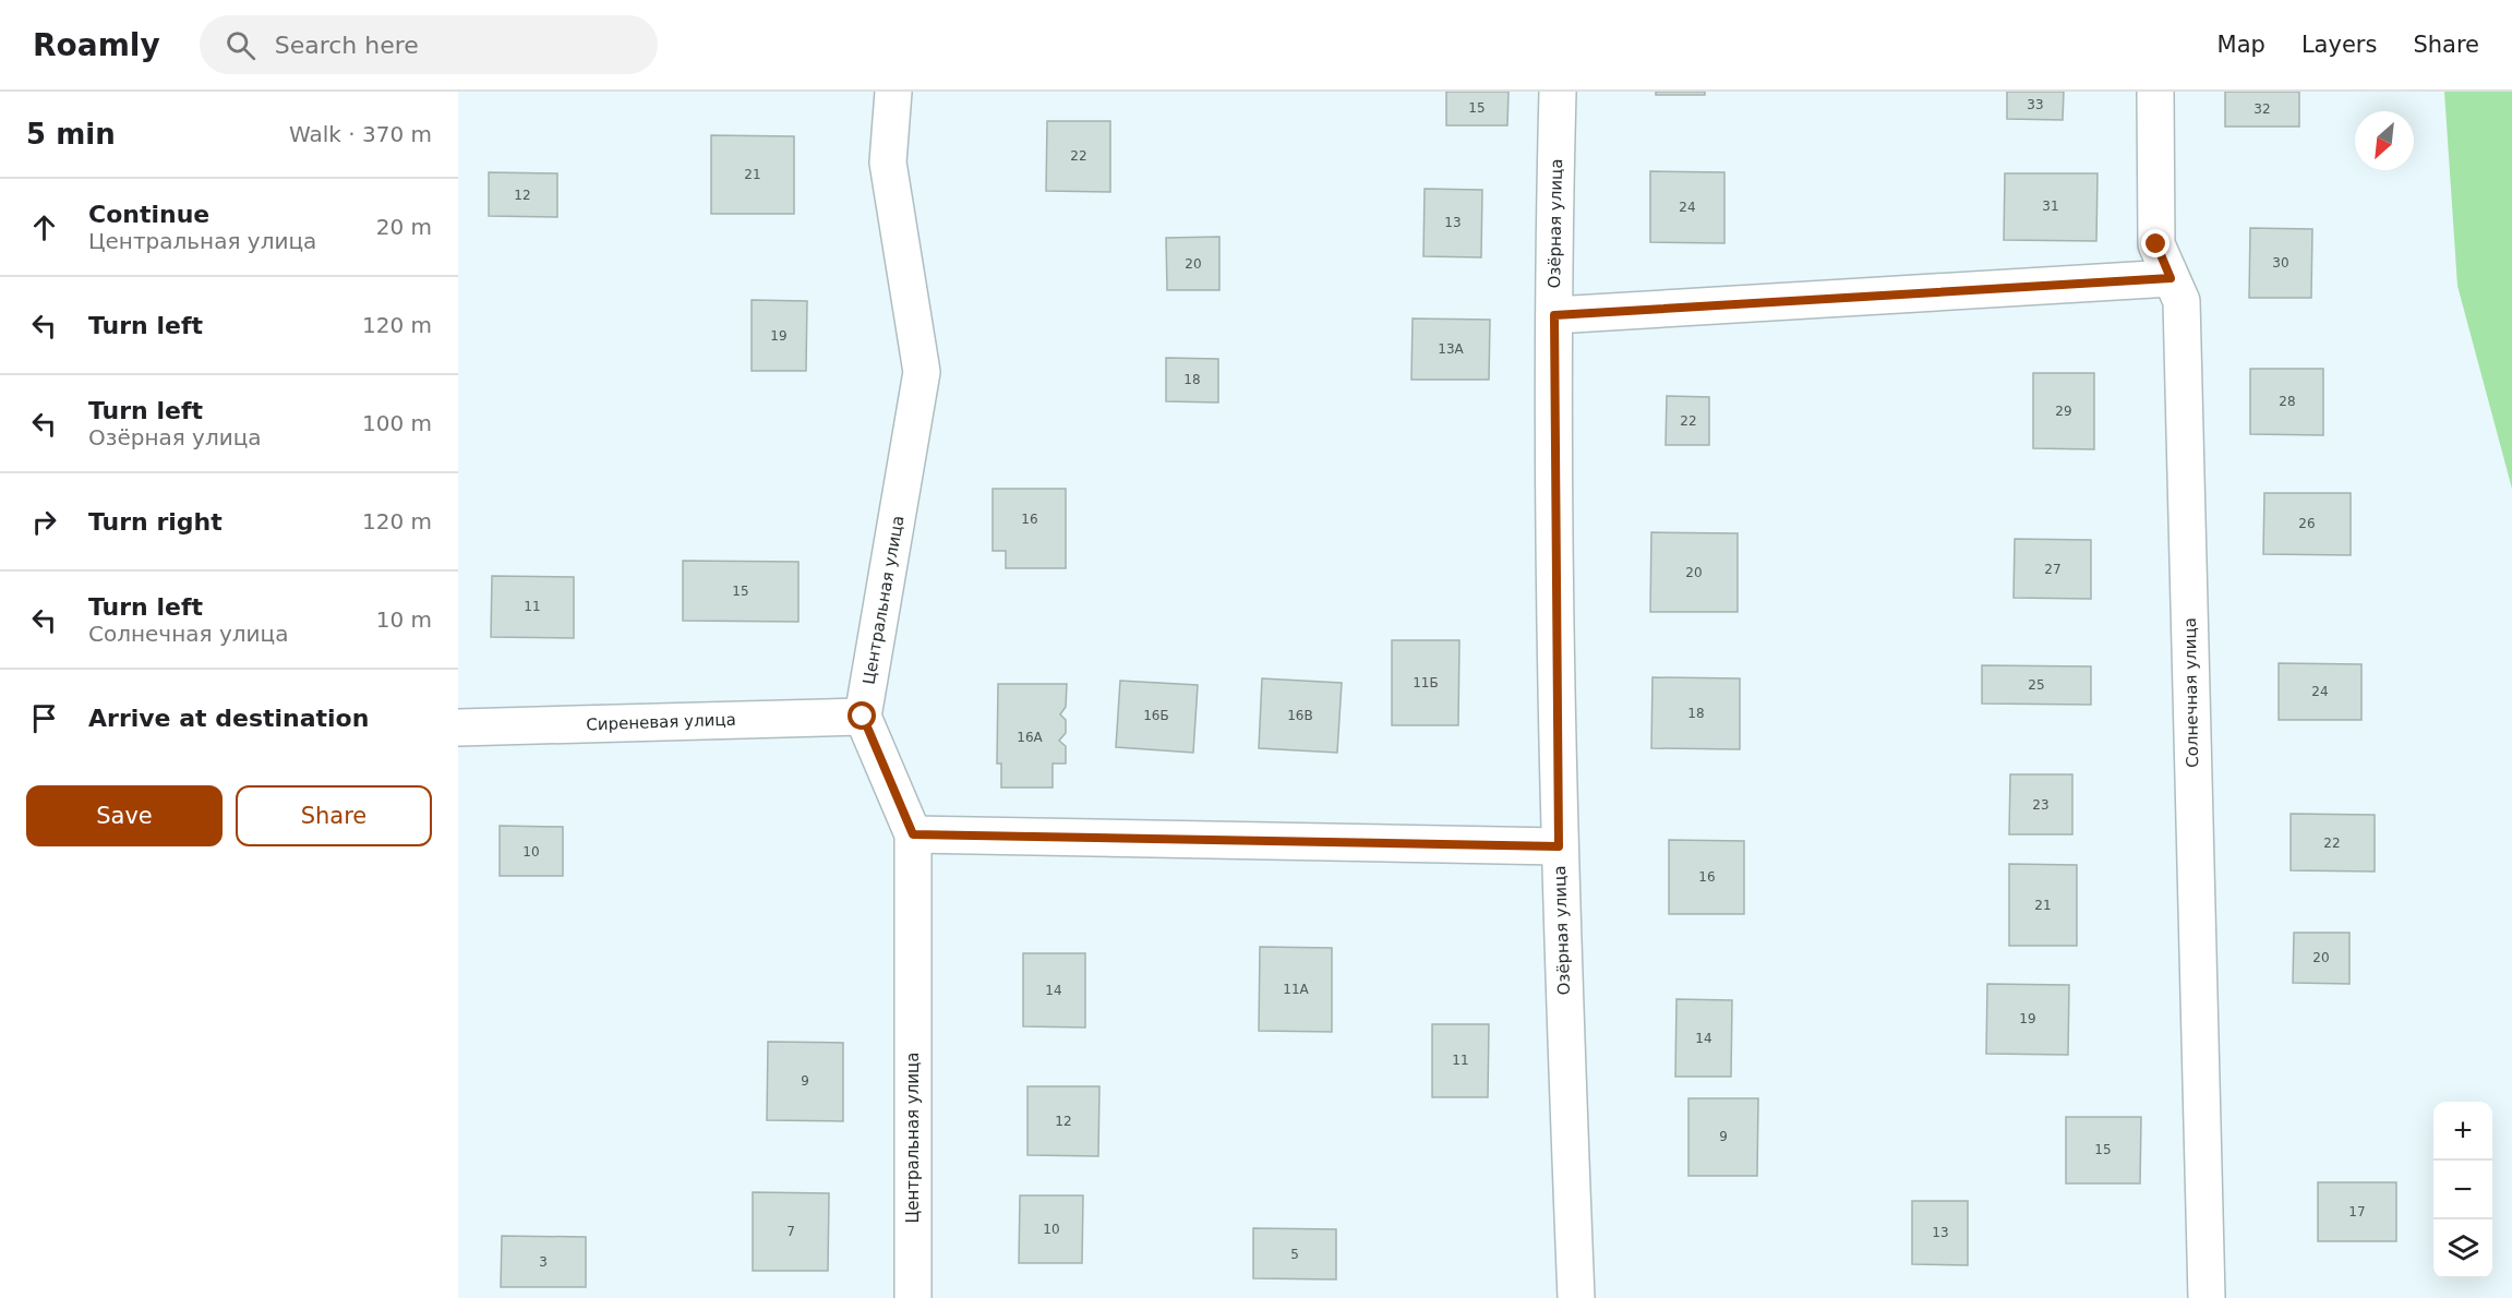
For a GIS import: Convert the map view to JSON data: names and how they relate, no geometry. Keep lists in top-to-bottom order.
{
  "streets": {
    "street": [
      "Озёрная улица",
      "Центральная улица",
      "Солнечная улица",
      "Сиреневая улица"
    ]
  },
  "crossings": [
    ["Центральная улица", "Сиреневая улица"]
  ],
  "house_numbers": [
    "33",
    "15",
    "32",
    "22",
    "21",
    "12",
    "31",
    "24",
    "13",
    "30",
    "20",
    "19",
    "13А",
    "18",
    "28",
    "29",
    "22",
    "16",
    "26",
    "27",
    "20",
    "15",
    "11",
    "11Б",
    "25",
    "24",
    "18",
    "16Б",
    "16В",
    "16А",
    "23",
    "22",
    "10",
    "16",
    "21",
    "20",
    "11А",
    "14",
    "19",
    "14",
    "11",
    "9",
    "12",
    "9",
    "15",
    "17",
    "10",
    "7",
    "13",
    "5",
    "3"
  ],
  "north": "bottom left",
  "page": {
    "header": "Roamly",
    "search": "Search here",
    "nav": ["Map", "Layers", "Share"],
    "heading": ["5 min", "Walk · 370 m"],
    "list": [
      ["Continue", "Центральная улица", "20 m"],
      ["Turn left", "120 m"],
      ["Turn left", "Озёрная улица", "100 m"],
      ["Turn right", "120 m"],
      ["Turn left", "Солнечная улица", "10 m"],
      "Arrive at destination"
    ],
    "buttons": ["Save", "Share"],
    "map_buttons": ["+", "−"]
  }
}
